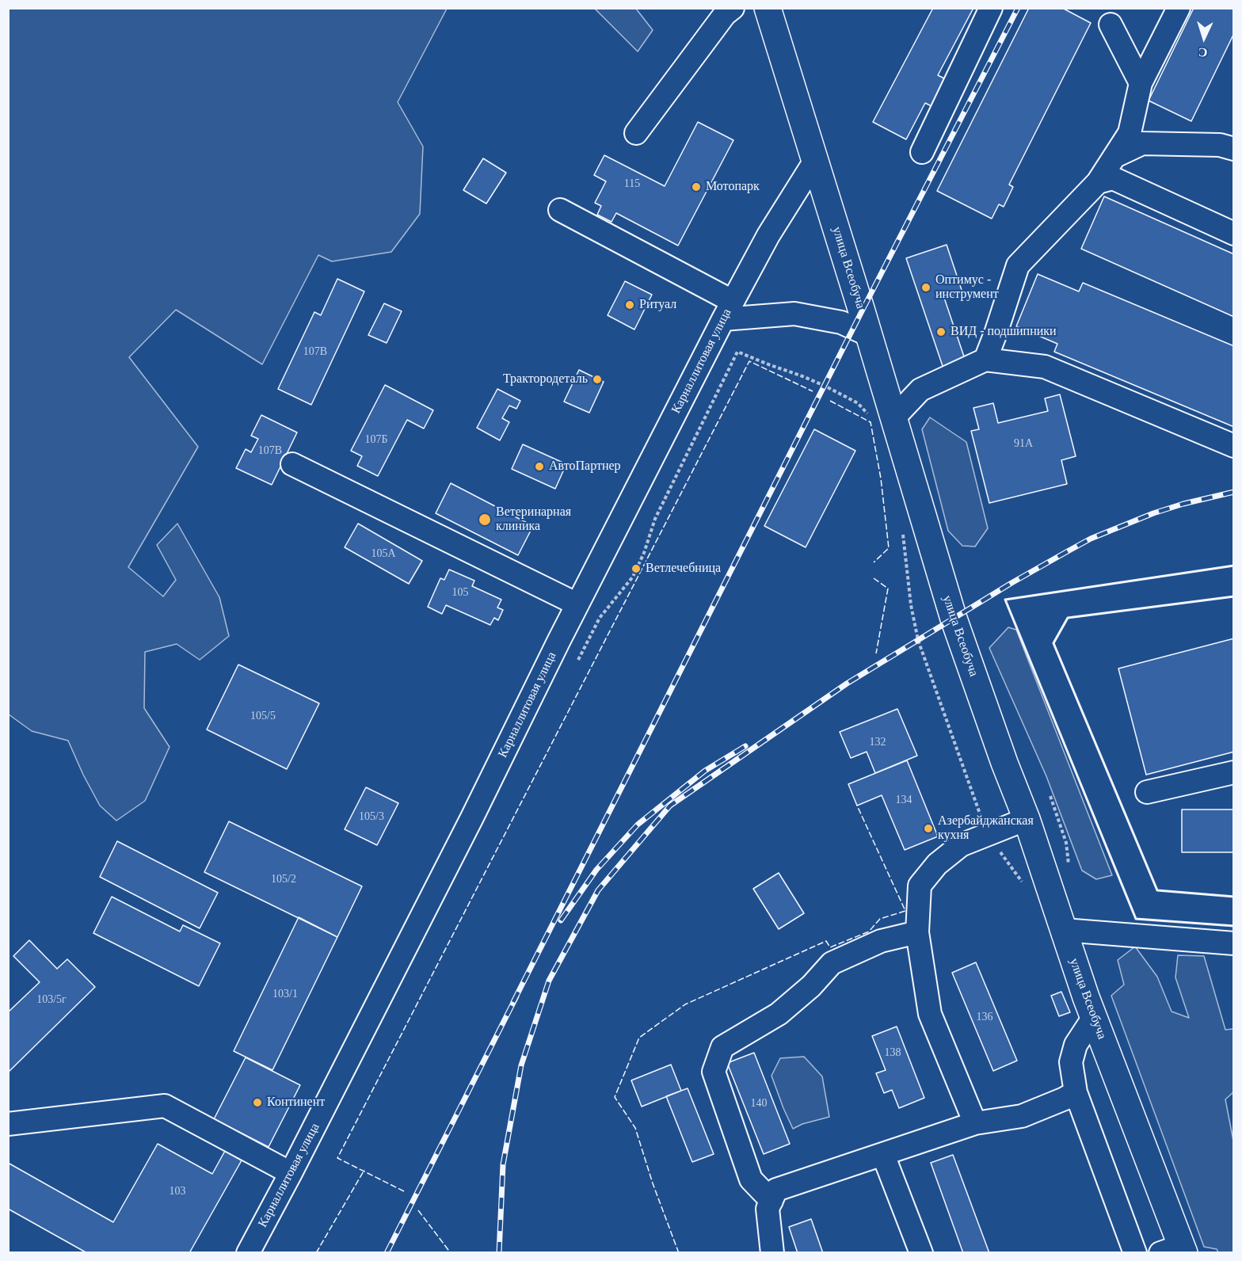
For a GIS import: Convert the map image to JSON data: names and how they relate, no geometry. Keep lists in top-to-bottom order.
{
  "streets": {
    "main road": ["улица Всеобуча"],
    "street": ["Карналлитовая улица"]
  },
  "crossings": [
    ["улица Всеобуча", "Карналлитовая улица"]
  ],
  "places": [
    "Мотопарк",
    "Оптимус - инструмент",
    "Ритуал",
    "ВИД - подшипники",
    "Трактородеталь",
    "АвтоПартнер",
    "Ветеринарная клиника",
    "Ветлечебница",
    "Азербайджанская кухня",
    "Континент"
  ],
  "house_numbers": [
    "115",
    "107В",
    "107Б",
    "91А",
    "107В",
    "105А",
    "105",
    "105/5",
    "132",
    "134",
    "105/3",
    "105/2",
    "103/1",
    "103/5г",
    "136",
    "138",
    "140",
    "103"
  ],
  "north": "bottom"
}
